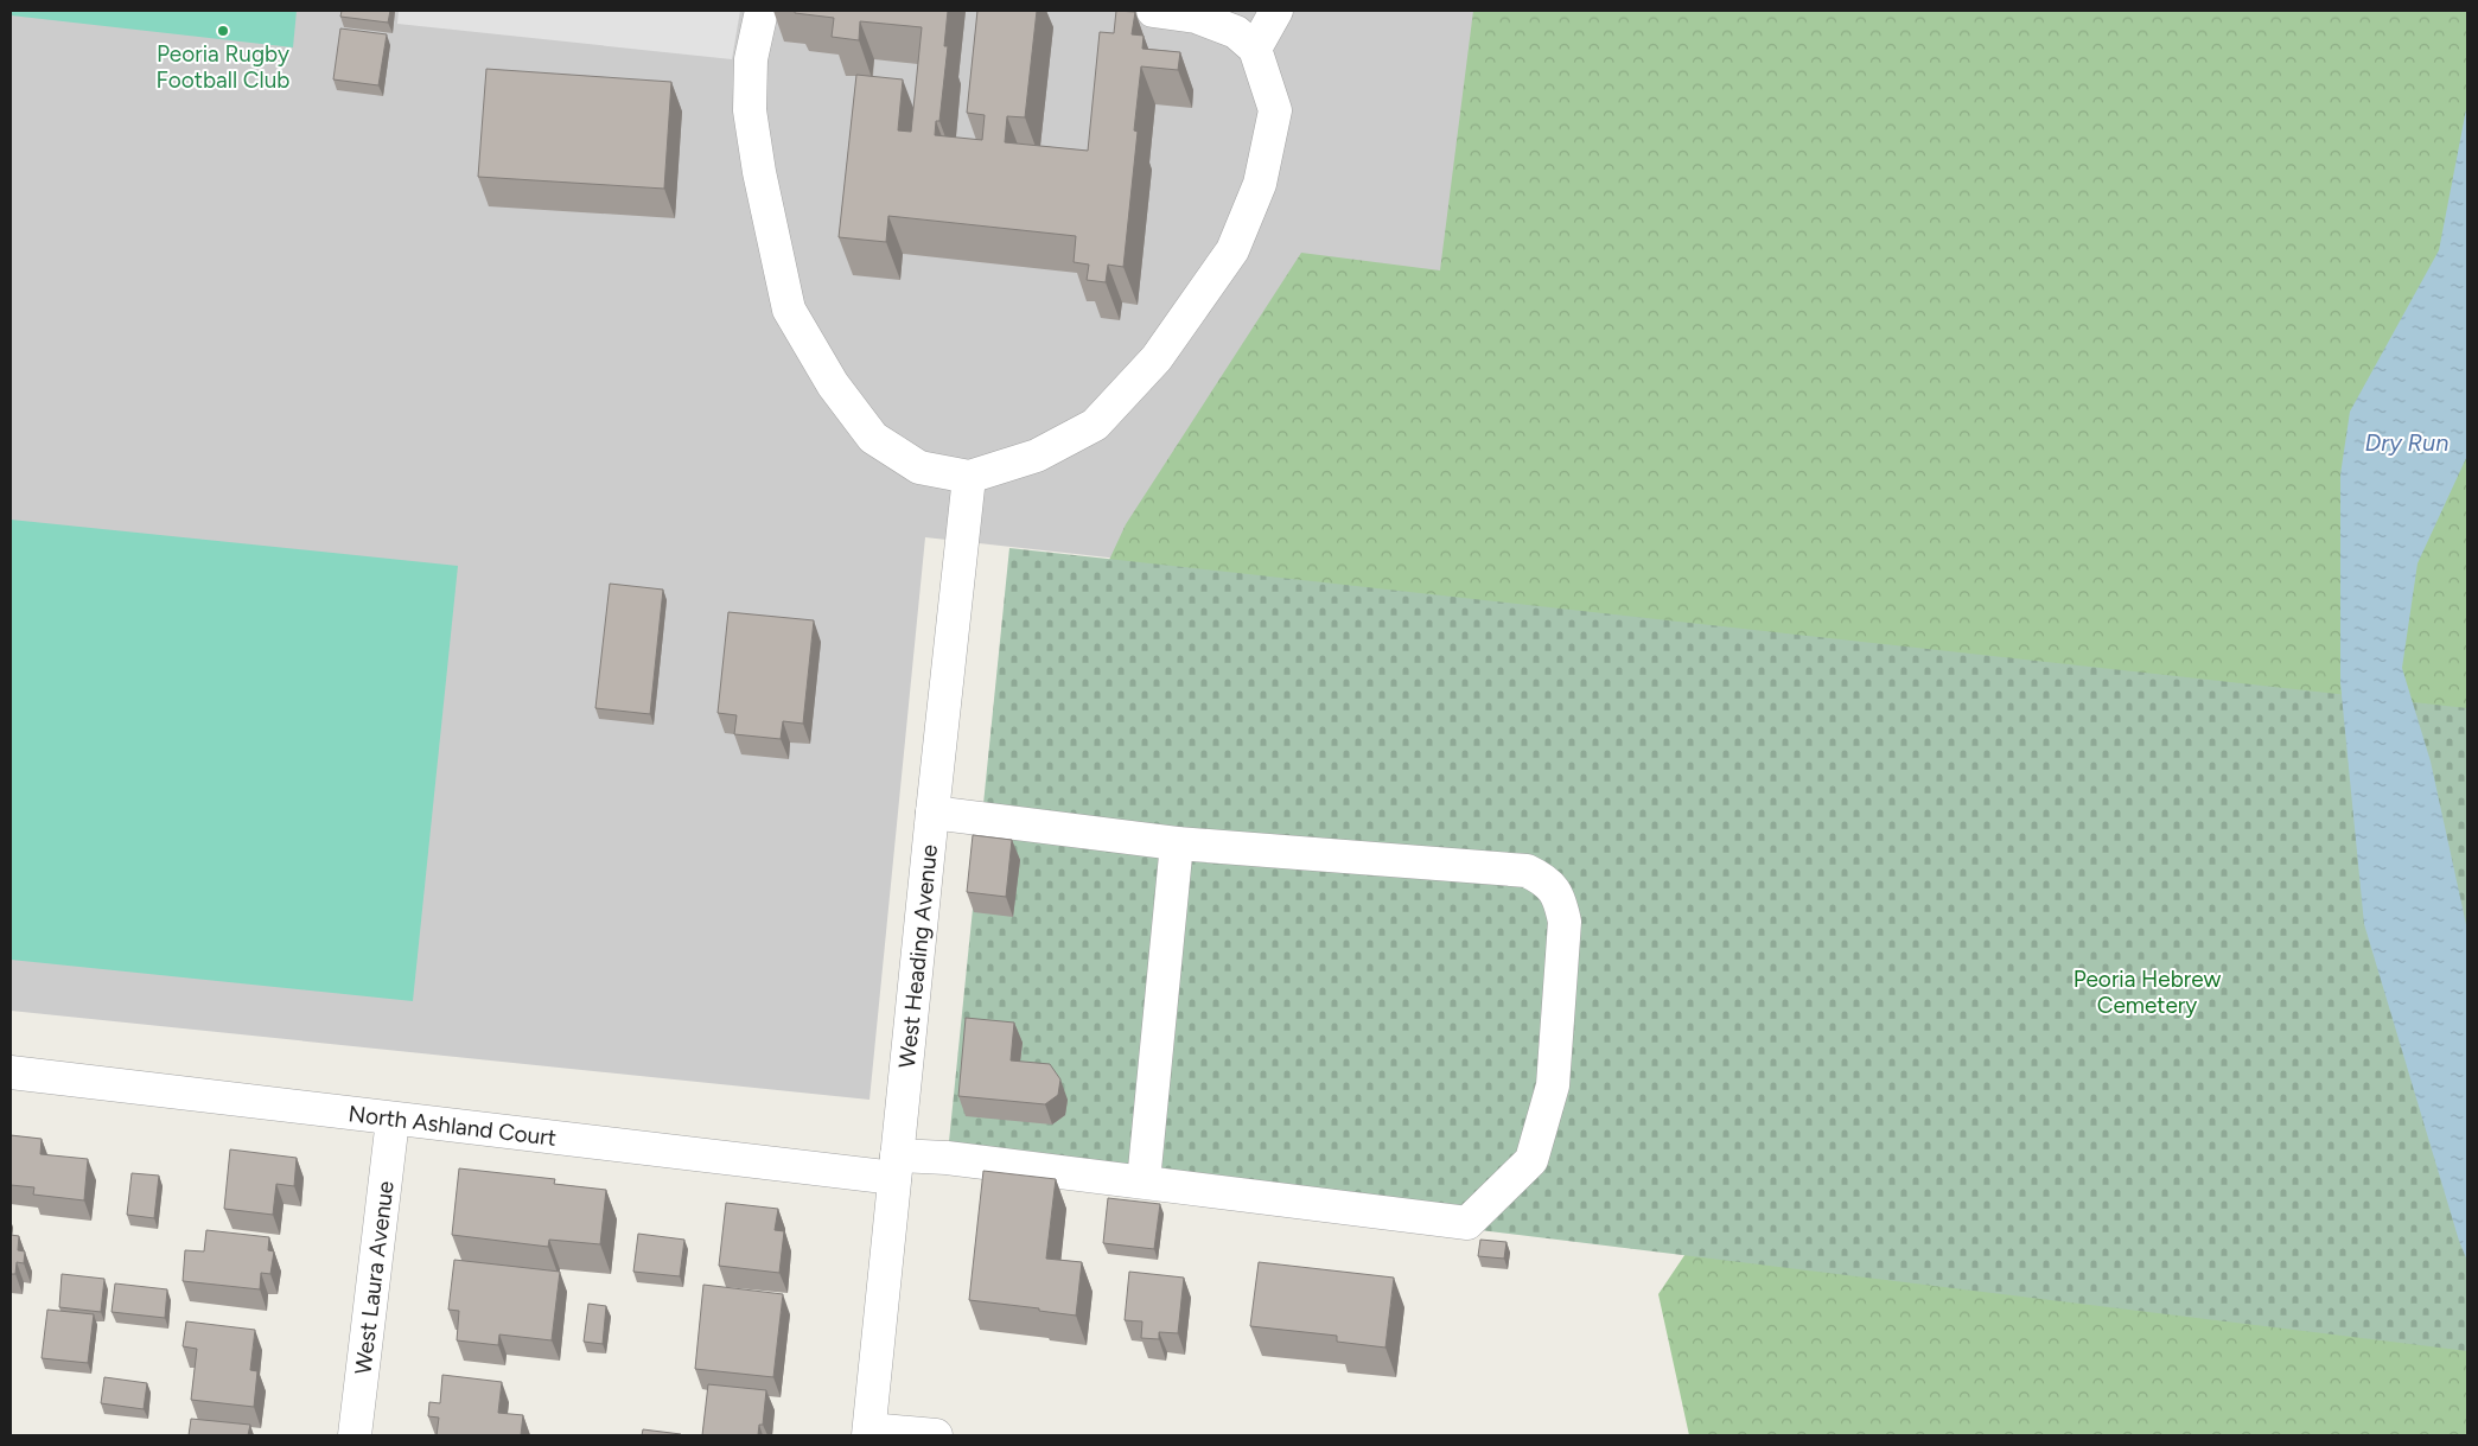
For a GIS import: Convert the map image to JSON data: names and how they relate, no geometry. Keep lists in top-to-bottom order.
{
  "streets": {
    "street": ["West Heading Avenue", "North Ashland Court", "West Laura Avenue"]
  },
  "crossings": [
    ["West Heading Avenue", "North Ashland Court"],
    ["North Ashland Court", "West Laura Avenue"]
  ],
  "water": ["Dry Run"],
  "parks": ["Peoria Hebrew Cemetery"],
  "places": ["Peoria Rugby Football Club"]
}
